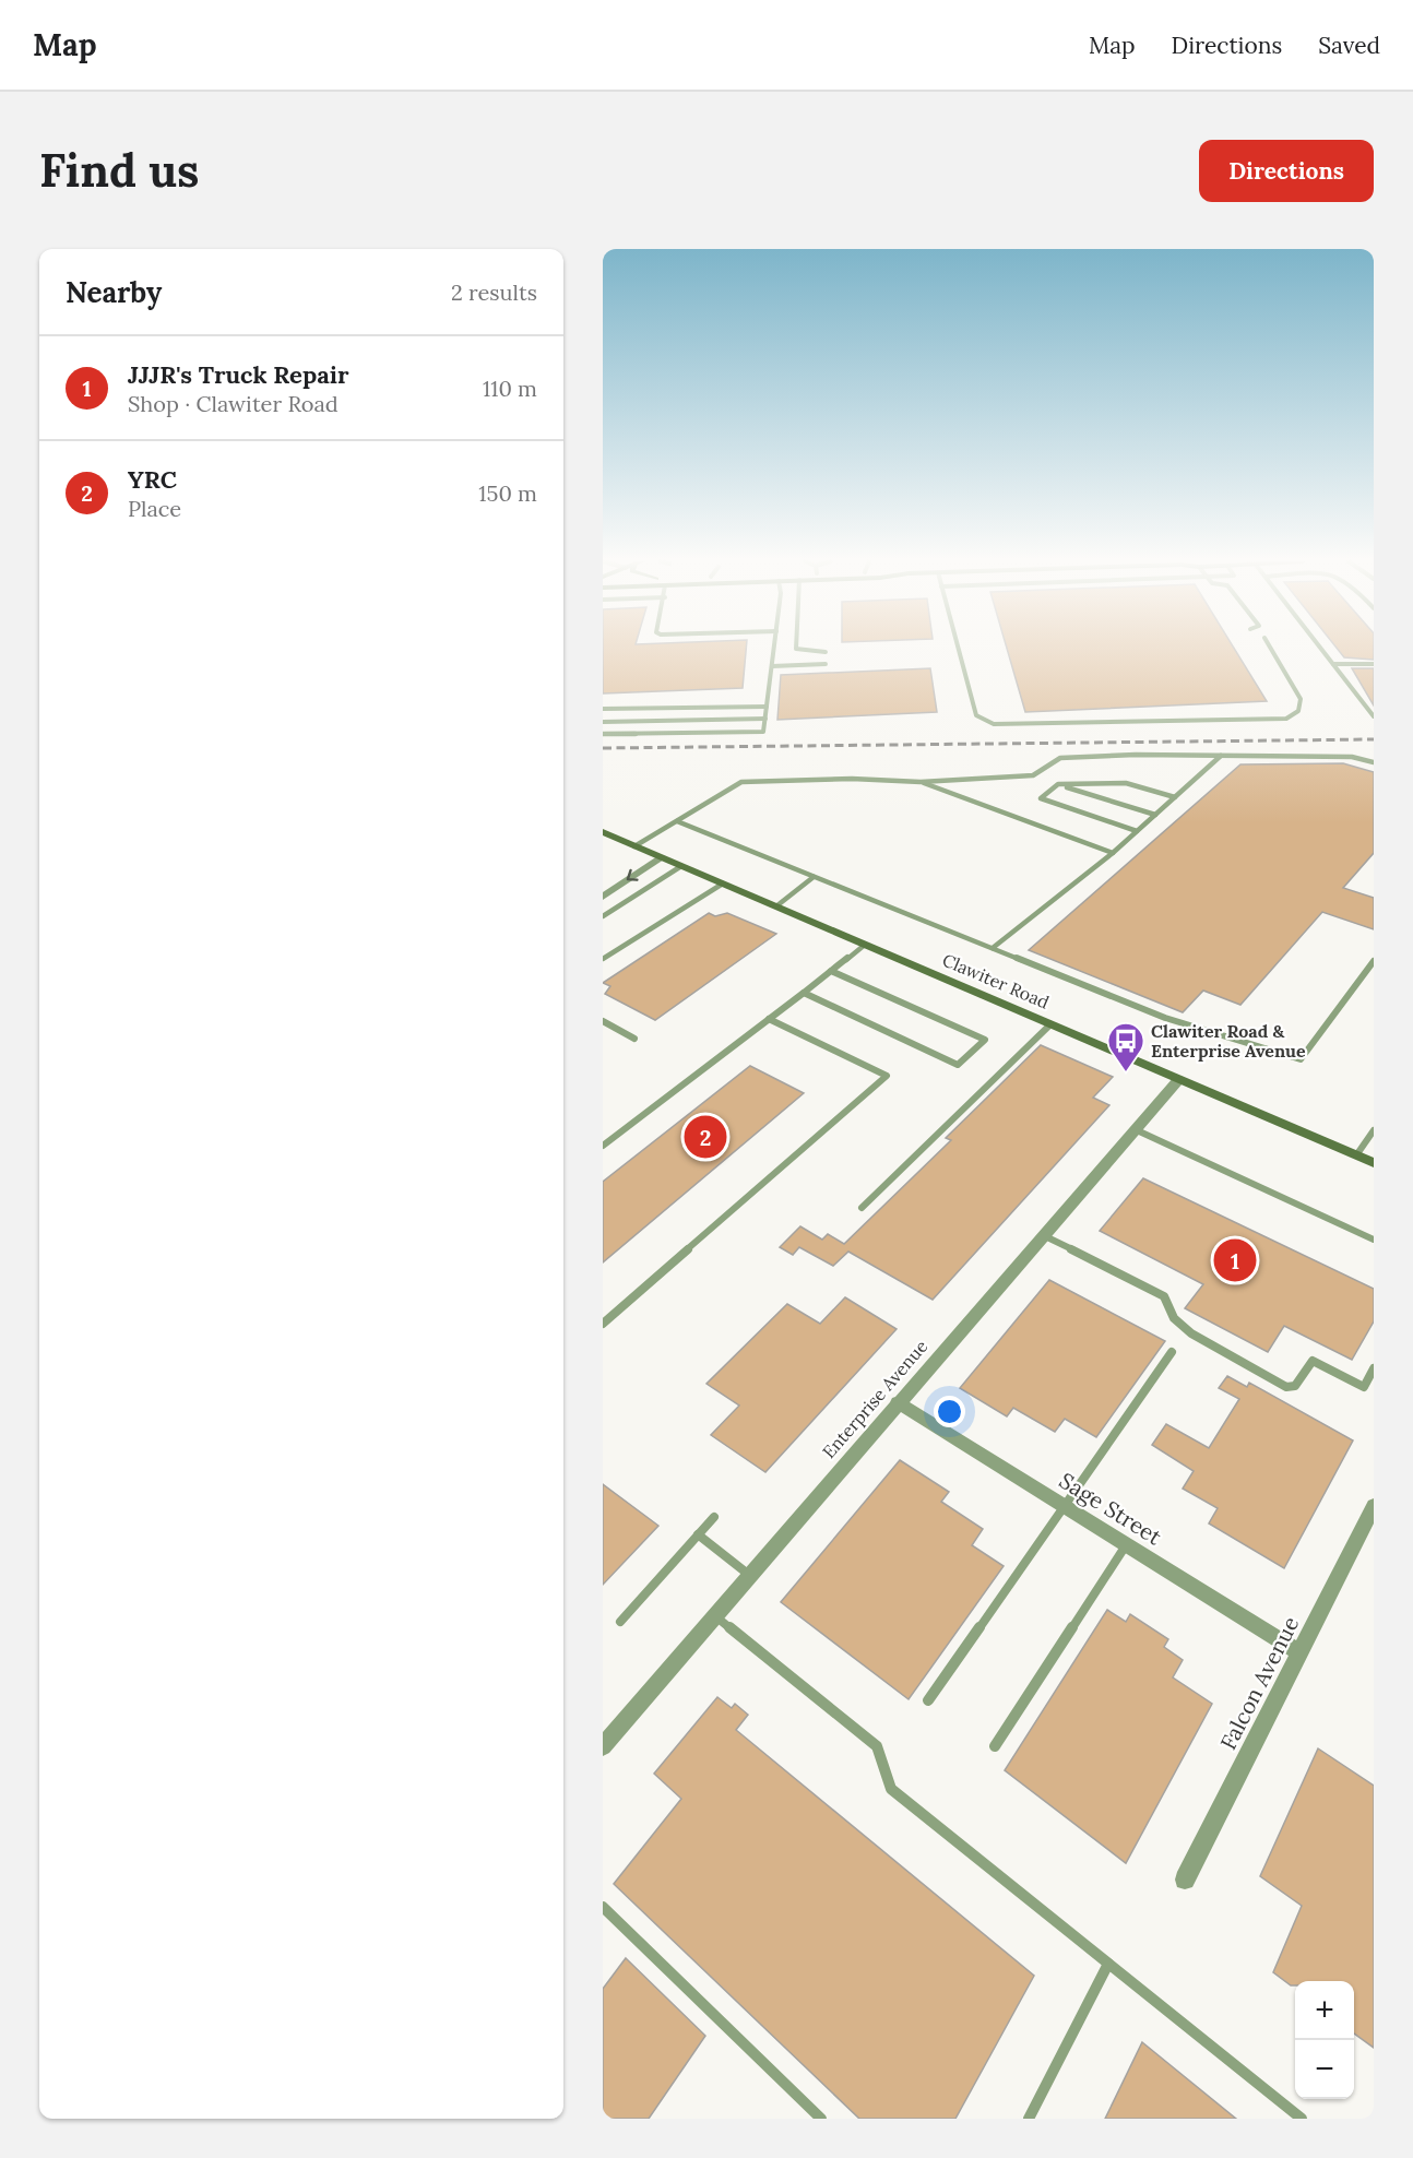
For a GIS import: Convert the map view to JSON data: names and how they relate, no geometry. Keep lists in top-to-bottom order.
{
  "streets": {
    "main road": ["Clawiter Road"],
    "street": ["Enterprise Avenue", "Sage Street", "Falcon Avenue"]
  },
  "crossings": [
    ["Clawiter Road", "Enterprise Avenue"],
    ["Enterprise Avenue", "Sage Street"],
    ["Sage Street", "Falcon Avenue"]
  ],
  "places": {
    "bus stop": ["Clawiter Road & Enterprise Avenue"]
  },
  "page": {
    "header": "Map",
    "nav": ["Map", "Directions", "Saved"],
    "buttons": "Directions",
    "title": "Find us",
    "heading": ["Nearby", "2 results"],
    "list": [
      {
        "mark": "1",
        "name": "JJJR's Truck Repair",
        "note": "Shop · Clawiter Road",
        "value": "110 m"
      },
      {
        "mark": "2",
        "name": "YRC",
        "note": "Place",
        "value": "150 m"
      }
    ],
    "pins": ["2", "1"],
    "map_buttons": ["+", "−"]
  }
}
